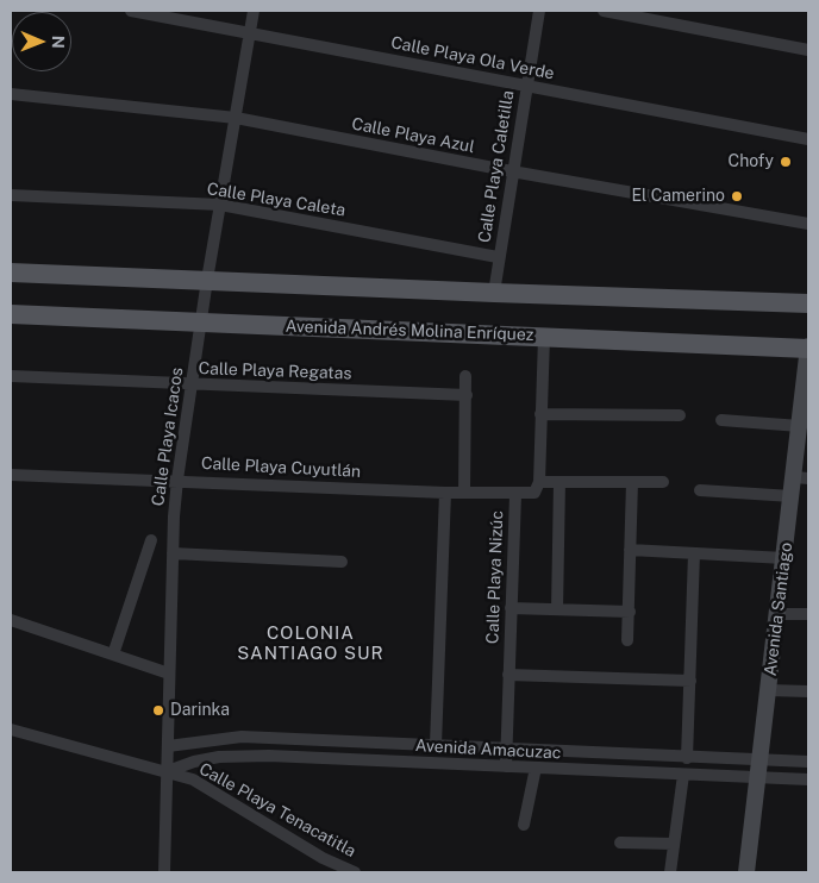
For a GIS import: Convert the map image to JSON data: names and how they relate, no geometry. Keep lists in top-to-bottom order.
{
  "streets": {
    "main road": ["Avenida Andrés Molina Enríquez"],
    "street": [
      "Calle Playa Ola Verde",
      "Calle Playa Azul",
      "Calle Playa Caletilla",
      "Calle Playa Caleta",
      "Calle Playa Regatas",
      "Calle Playa Icacos",
      "Calle Playa Cuyutlán",
      "Calle Playa Nizúc",
      "Avenida Santiago",
      "Avenida Amacuzac",
      "Calle Playa Tenacatitla"
    ]
  },
  "crossings": [
    ["Calle Playa Ola Verde", "Calle Playa Caletilla"],
    ["Calle Playa Ola Verde", "Calle Playa Icacos"],
    ["Calle Playa Azul", "Calle Playa Caletilla"],
    ["Calle Playa Azul", "Calle Playa Icacos"],
    ["Calle Playa Caletilla", "Calle Playa Caleta"],
    ["Calle Playa Caleta", "Calle Playa Icacos"],
    ["Avenida Andrés Molina Enríquez", "Calle Playa Icacos"],
    ["Avenida Andrés Molina Enríquez", "Avenida Santiago"],
    ["Calle Playa Regatas", "Calle Playa Icacos"],
    ["Calle Playa Icacos", "Calle Playa Cuyutlán"],
    ["Calle Playa Icacos", "Avenida Amacuzac"],
    ["Calle Playa Icacos", "Calle Playa Tenacatitla"],
    ["Calle Playa Cuyutlán", "Calle Playa Nizúc"],
    ["Calle Playa Nizúc", "Avenida Amacuzac"],
    ["Avenida Santiago", "Avenida Amacuzac"],
    ["Avenida Amacuzac", "Calle Playa Tenacatitla"]
  ],
  "districts": ["COLONIA SANTIAGO SUR"],
  "places": ["Chofy", "El Camerino", "Darinka"],
  "north": "right"
}
